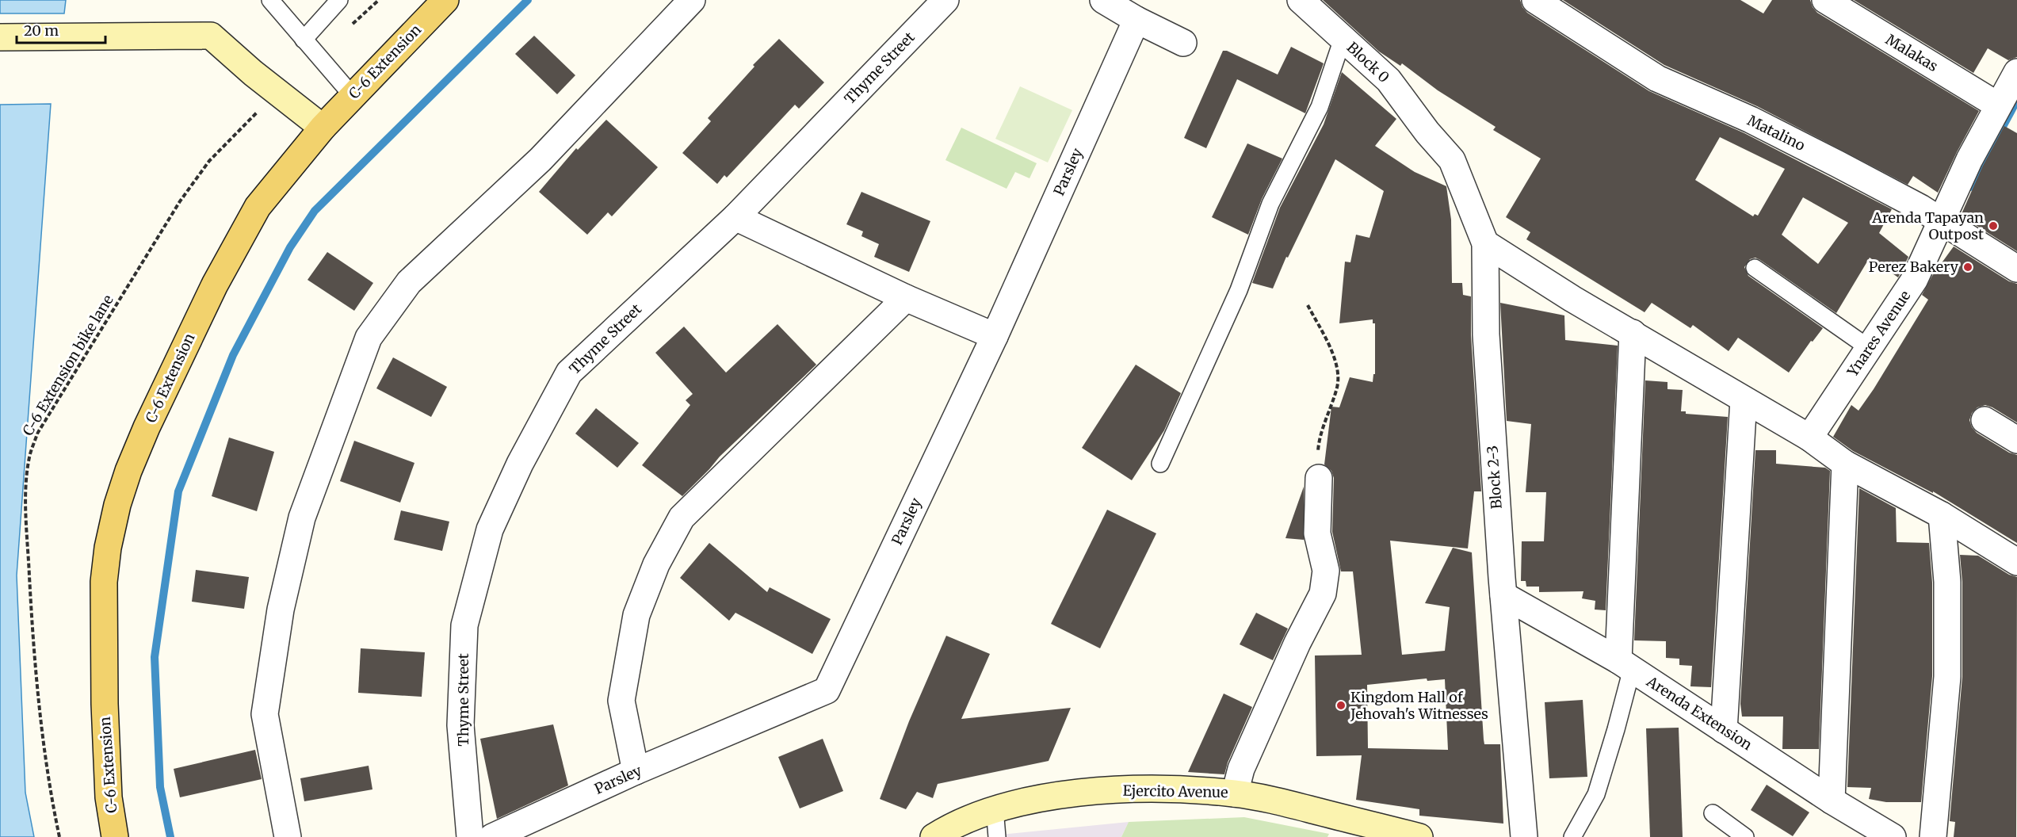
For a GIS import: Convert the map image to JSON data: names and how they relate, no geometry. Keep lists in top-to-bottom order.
{
  "streets": {
    "main road": ["C-6 Extension", "Ejercito Avenue"],
    "street": [
      "Malakas",
      "Block 0",
      "Thyme Street",
      "Matalino",
      "Parsley",
      "Ynares Avenue",
      "Block 2-3",
      "Arenda Extension"
    ],
    "path": ["C-6 Extension bike lane"]
  },
  "crossings": [
    ["Malakas", "Ynares Avenue"],
    ["Block 0", "Block 2-3"],
    ["Matalino", "Ynares Avenue"],
    ["Block 2-3", "Arenda Extension"]
  ],
  "places": ["Arenda Tapayan Outpost", "Perez Bakery", "Kingdom Hall of Jehovah's Witnesses"],
  "scale_bar": "20 m"
}
